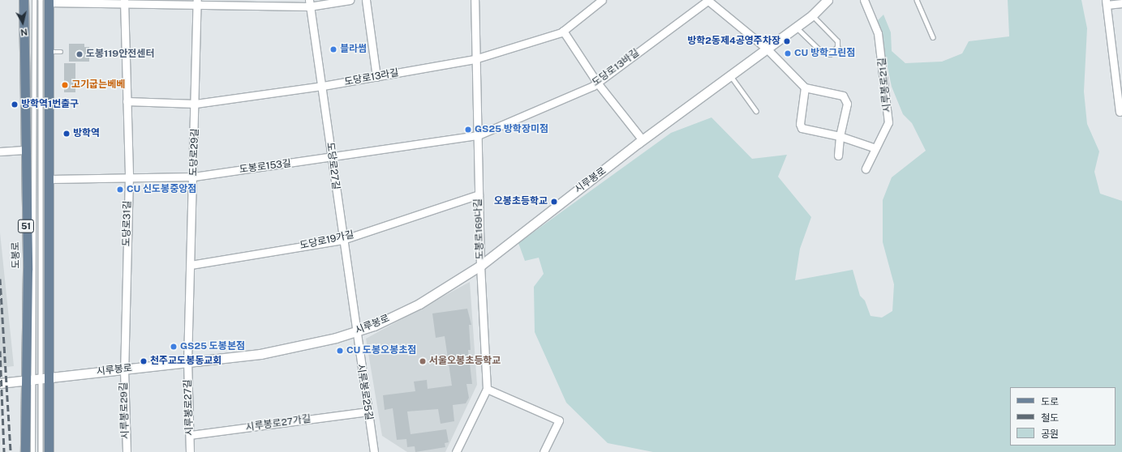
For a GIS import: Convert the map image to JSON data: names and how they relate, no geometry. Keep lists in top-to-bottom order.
{
  "streets": {
    "main road": ["51", "도봉로"],
    "street": [
      "도당로13바길",
      "도당로13라길",
      "시루봉로21길",
      "도당로29길",
      "도당로27길",
      "도봉로153길",
      "시루봉로",
      "도당로31길",
      "도봉로169나길",
      "도당로19가길",
      "시루봉로25길",
      "시루봉로27길",
      "시루봉로29길",
      "시루봉로27가길"
    ]
  },
  "crossings": [
    ["도당로13바길", "도봉로153길"],
    ["도당로13바길", "도봉로169나길"],
    ["도당로13라길", "도당로29길"],
    ["도당로13라길", "도당로27길"],
    ["도당로13라길", "도당로31길"],
    ["도당로13라길", "도봉로169나길"],
    ["도당로29길", "도봉로153길"],
    ["도당로29길", "시루봉로"],
    ["도당로29길", "도당로19가길"],
    ["도당로29길", "시루봉로27길"],
    ["도당로27길", "도봉로153길"],
    ["도당로27길", "시루봉로"],
    ["도당로27길", "도당로19가길"],
    ["도당로27길", "시루봉로25길"],
    ["도봉로153길", "도당로31길"],
    ["도봉로153길", "도봉로169나길"],
    ["도봉로153길", "도봉로"],
    ["시루봉로", "도당로31길"],
    ["시루봉로", "도봉로169나길"],
    ["시루봉로", "도봉로"],
    ["시루봉로", "시루봉로25길"],
    ["시루봉로", "시루봉로27길"],
    ["시루봉로", "시루봉로29길"],
    ["도당로31길", "시루봉로29길"],
    ["도봉로169나길", "도당로19가길"],
    ["시루봉로25길", "시루봉로27가길"],
    ["시루봉로27길", "시루봉로27가길"]
  ],
  "places": [
    "방학2동제4공영주차장",
    "블라썸",
    "CU 방학그린점",
    "도봉119안전센터",
    "고기굽는베베",
    "방학역1번출구",
    "GS25 방학장미점",
    "방학역",
    "CU 신도봉중앙점",
    "오봉초등학교",
    "GS25 도봉본점",
    "CU 도봉오봉초점",
    "천주교도봉동교회",
    "서울오봉초등학교"
  ],
  "legend": ["도로", "철도", "공원"],
  "north": "bottom"
}
